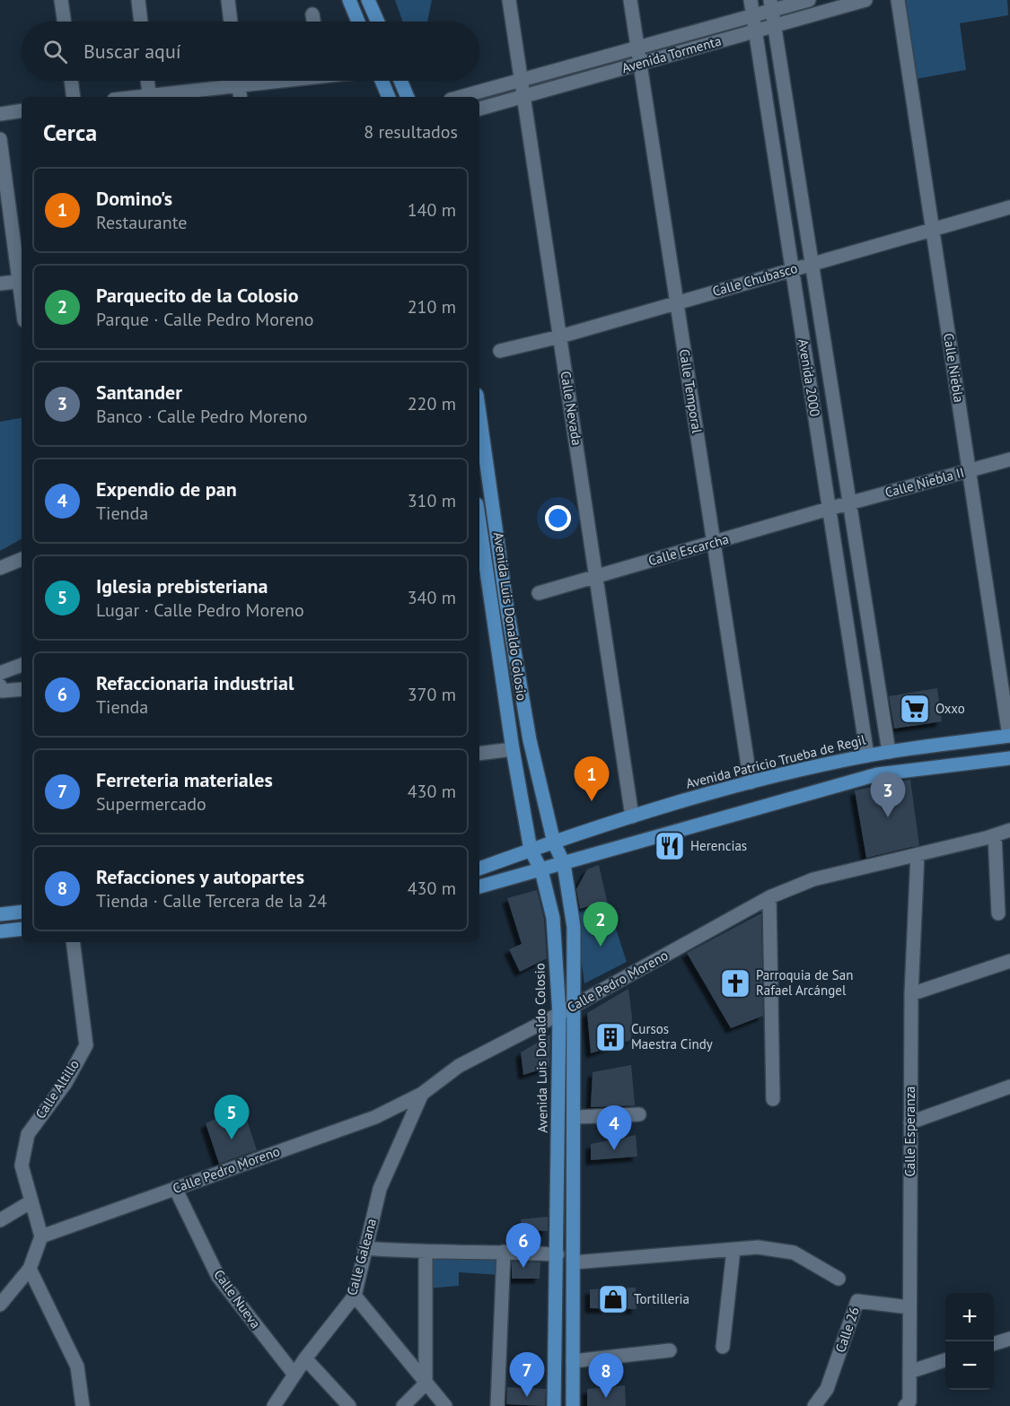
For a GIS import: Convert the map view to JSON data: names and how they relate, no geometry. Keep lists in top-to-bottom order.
{
  "streets": {
    "main road": ["Avenida Luis Donaldo Colosio", "Avenida Patricio Trueba de Regil"],
    "street": [
      "Avenida Tormenta",
      "Calle Chubasco",
      "Calle Niebla",
      "Avenida 2000",
      "Calle Temporal",
      "Calle Nevada",
      "Calle Niebla II",
      "Calle Escarcha",
      "Calle Pedro Moreno",
      "Calle Altillo",
      "Calle Esperanza",
      "Calle Galeana",
      "Calle Nueva",
      "Calle 26"
    ]
  },
  "crossings": [
    ["Avenida Tormenta", "Avenida 2000"],
    ["Avenida Tormenta", "Calle Temporal"],
    ["Avenida Tormenta", "Calle Nevada"],
    ["Calle Chubasco", "Calle Niebla"],
    ["Calle Chubasco", "Avenida 2000"],
    ["Calle Chubasco", "Calle Temporal"],
    ["Calle Chubasco", "Calle Nevada"],
    ["Calle Niebla", "Calle Niebla II"],
    ["Calle Niebla", "Avenida Patricio Trueba de Regil"],
    ["Avenida 2000", "Calle Niebla II"],
    ["Avenida 2000", "Calle Escarcha"],
    ["Avenida 2000", "Avenida Patricio Trueba de Regil"],
    ["Calle Temporal", "Calle Escarcha"],
    ["Calle Temporal", "Avenida Patricio Trueba de Regil"],
    ["Calle Nevada", "Calle Escarcha"],
    ["Calle Nevada", "Avenida Patricio Trueba de Regil"],
    ["Calle Niebla II", "Calle Escarcha"],
    ["Avenida Luis Donaldo Colosio", "Avenida Patricio Trueba de Regil"],
    ["Avenida Luis Donaldo Colosio", "Calle Pedro Moreno"],
    ["Calle Pedro Moreno", "Calle Altillo"],
    ["Calle Pedro Moreno", "Calle Esperanza"],
    ["Calle Pedro Moreno", "Calle Galeana"],
    ["Calle Pedro Moreno", "Calle Nueva"],
    ["Calle Esperanza", "Calle 26"],
    ["Calle Galeana", "Calle Nueva"]
  ],
  "places": {
    "supermarket": ["Oxxo"],
    "restaurant": ["Herencias"],
    "church": ["Parroquia de San Rafael Arcángel"],
    "building": ["Cursos Maestra Cindy"],
    "shop": ["Tortilleria"]
  },
  "page": {
    "search": "Buscar aquí",
    "heading": ["Cerca", "8 resultados"],
    "list": [
      {
        "mark": "1",
        "name": "Domino's",
        "note": "Restaurante",
        "value": "140 m"
      },
      {
        "mark": "2",
        "name": "Parquecito de la Colosio",
        "note": "Parque · Calle Pedro Moreno",
        "value": "210 m"
      },
      {
        "mark": "3",
        "name": "Santander",
        "note": "Banco · Calle Pedro Moreno",
        "value": "220 m"
      },
      {
        "mark": "4",
        "name": "Expendio de pan",
        "note": "Tienda",
        "value": "310 m"
      },
      {
        "mark": "5",
        "name": "Iglesia prebisteriana",
        "note": "Lugar · Calle Pedro Moreno",
        "value": "340 m"
      },
      {
        "mark": "6",
        "name": "Refaccionaria industrial",
        "note": "Tienda",
        "value": "370 m"
      },
      {
        "mark": "7",
        "name": "Ferreteria materiales",
        "note": "Supermercado",
        "value": "430 m"
      },
      {
        "mark": "8",
        "name": "Refacciones y autopartes",
        "note": "Tienda · Calle Tercera de la 24",
        "value": "430 m"
      }
    ],
    "pins": [
      "1",
      "3",
      "2",
      "5",
      "4",
      "6",
      "7",
      "8"
    ],
    "map_buttons": ["+", "−"]
  }
}
